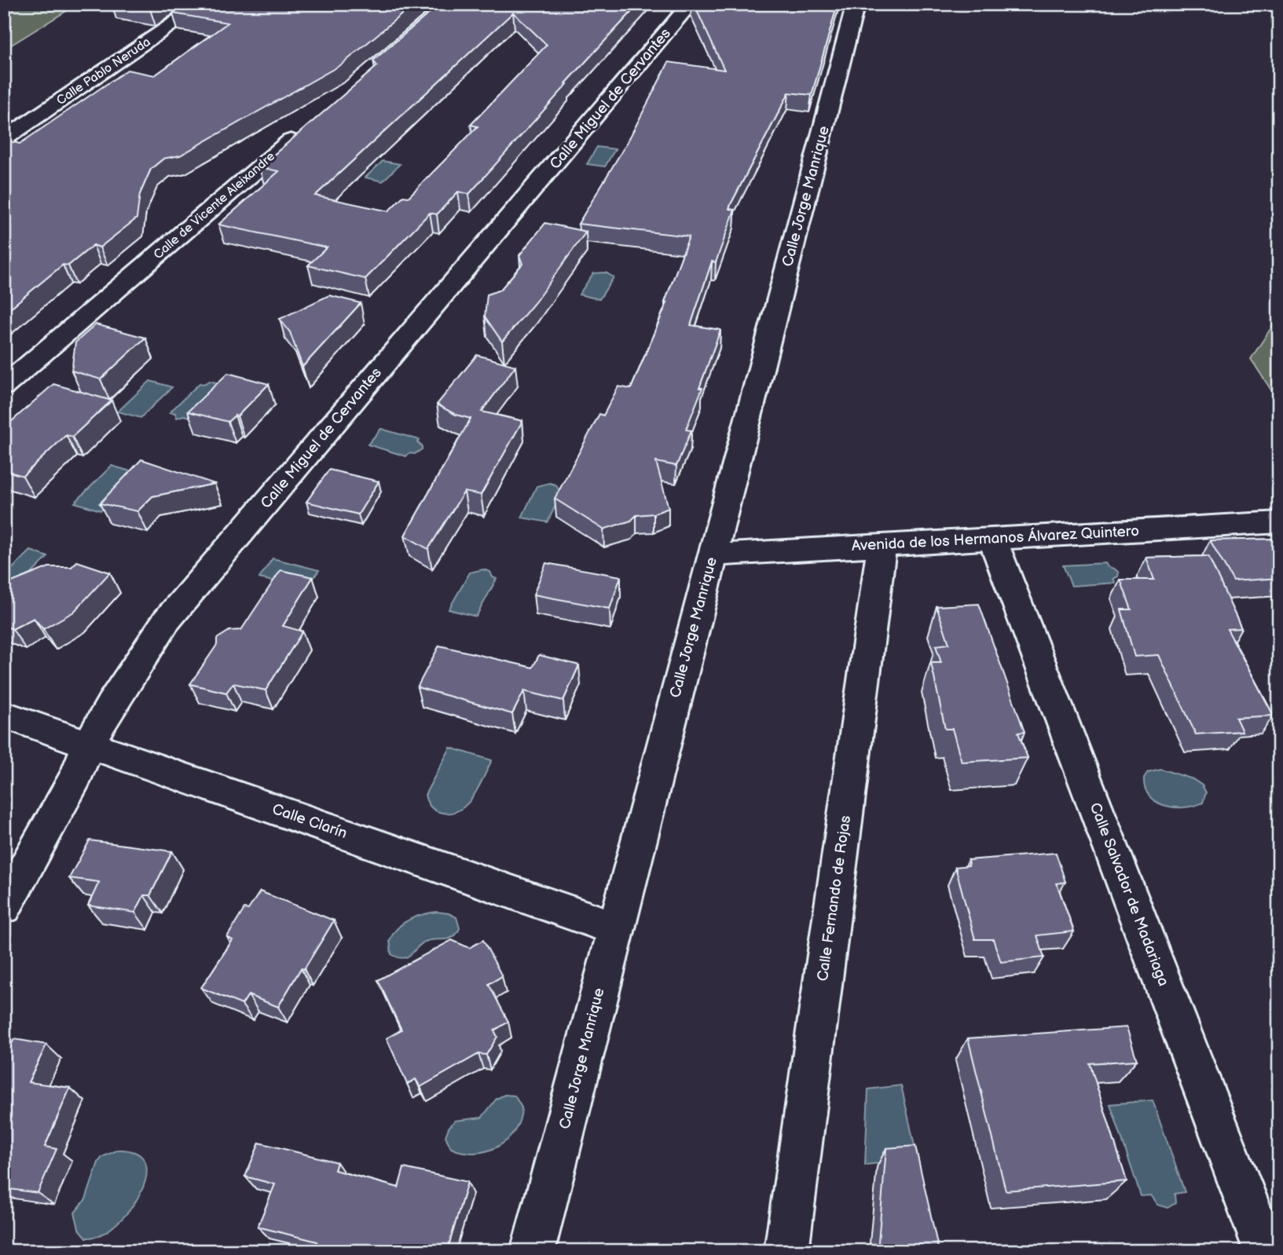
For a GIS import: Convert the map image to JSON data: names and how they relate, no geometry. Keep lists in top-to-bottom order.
{
  "streets": {
    "street": [
      "Calle Pablo Neruda",
      "Calle Miguel de Cervantes",
      "Calle Jorge Manrique",
      "Calle de Vicente Aleixandre",
      "Avenida de los Hermanos Álvarez Quintero",
      "Calle Clarín",
      "Calle Salvador de Madariaga",
      "Calle Fernando de Rojas"
    ]
  },
  "crossings": [
    ["Calle Miguel de Cervantes", "Calle Clarín"],
    ["Calle Jorge Manrique", "Avenida de los Hermanos Álvarez Quintero"],
    ["Calle Jorge Manrique", "Calle Clarín"],
    ["Avenida de los Hermanos Álvarez Quintero", "Calle Salvador de Madariaga"],
    ["Avenida de los Hermanos Álvarez Quintero", "Calle Fernando de Rojas"]
  ]
}
